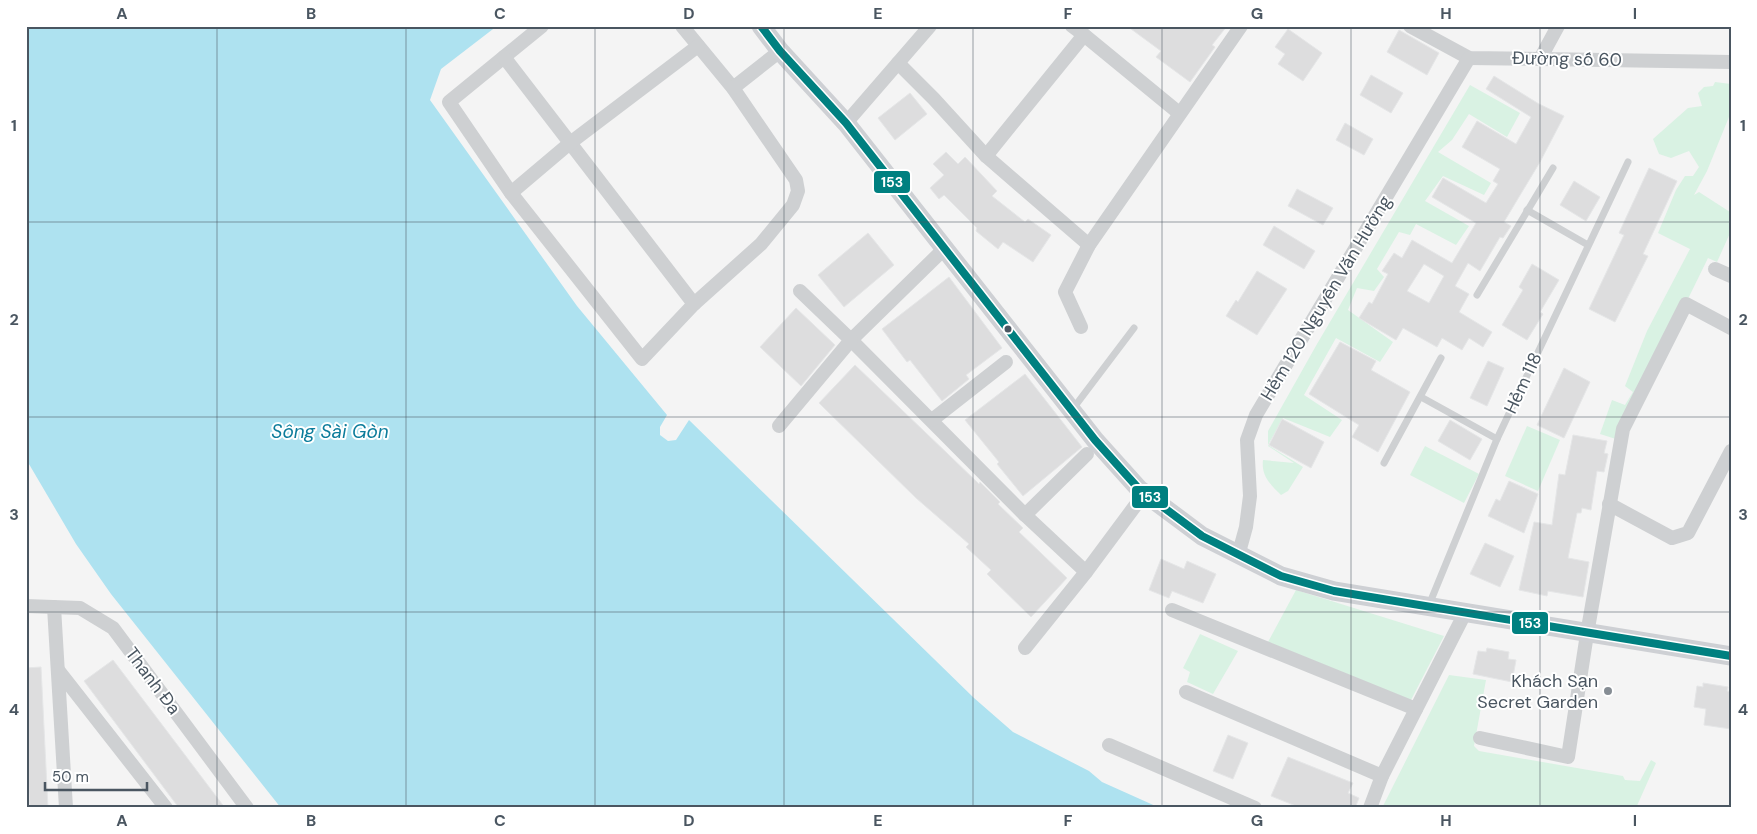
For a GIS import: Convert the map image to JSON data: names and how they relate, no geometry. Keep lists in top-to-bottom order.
{
  "streets": {
    "street": ["Đường số 60", "Hẻm 120 Nguyễn Văn Hưởng", "Thanh Đa"],
    "lane": ["Hẻm 118"]
  },
  "crossings": [
    ["Đường số 60", "Hẻm 120 Nguyễn Văn Hưởng"]
  ],
  "water": ["Sông Sài Gòn"],
  "places": ["Khách Sạn Secret Garden"],
  "lines": ["transit line 153"],
  "scale_bar": "50 m",
  "grid": {
    "columns": [
      "A",
      "B",
      "C",
      "D",
      "E",
      "F",
      "G",
      "H",
      "I"
    ],
    "rows": [
      "1",
      "2",
      "3",
      "4"
    ]
  }
}
